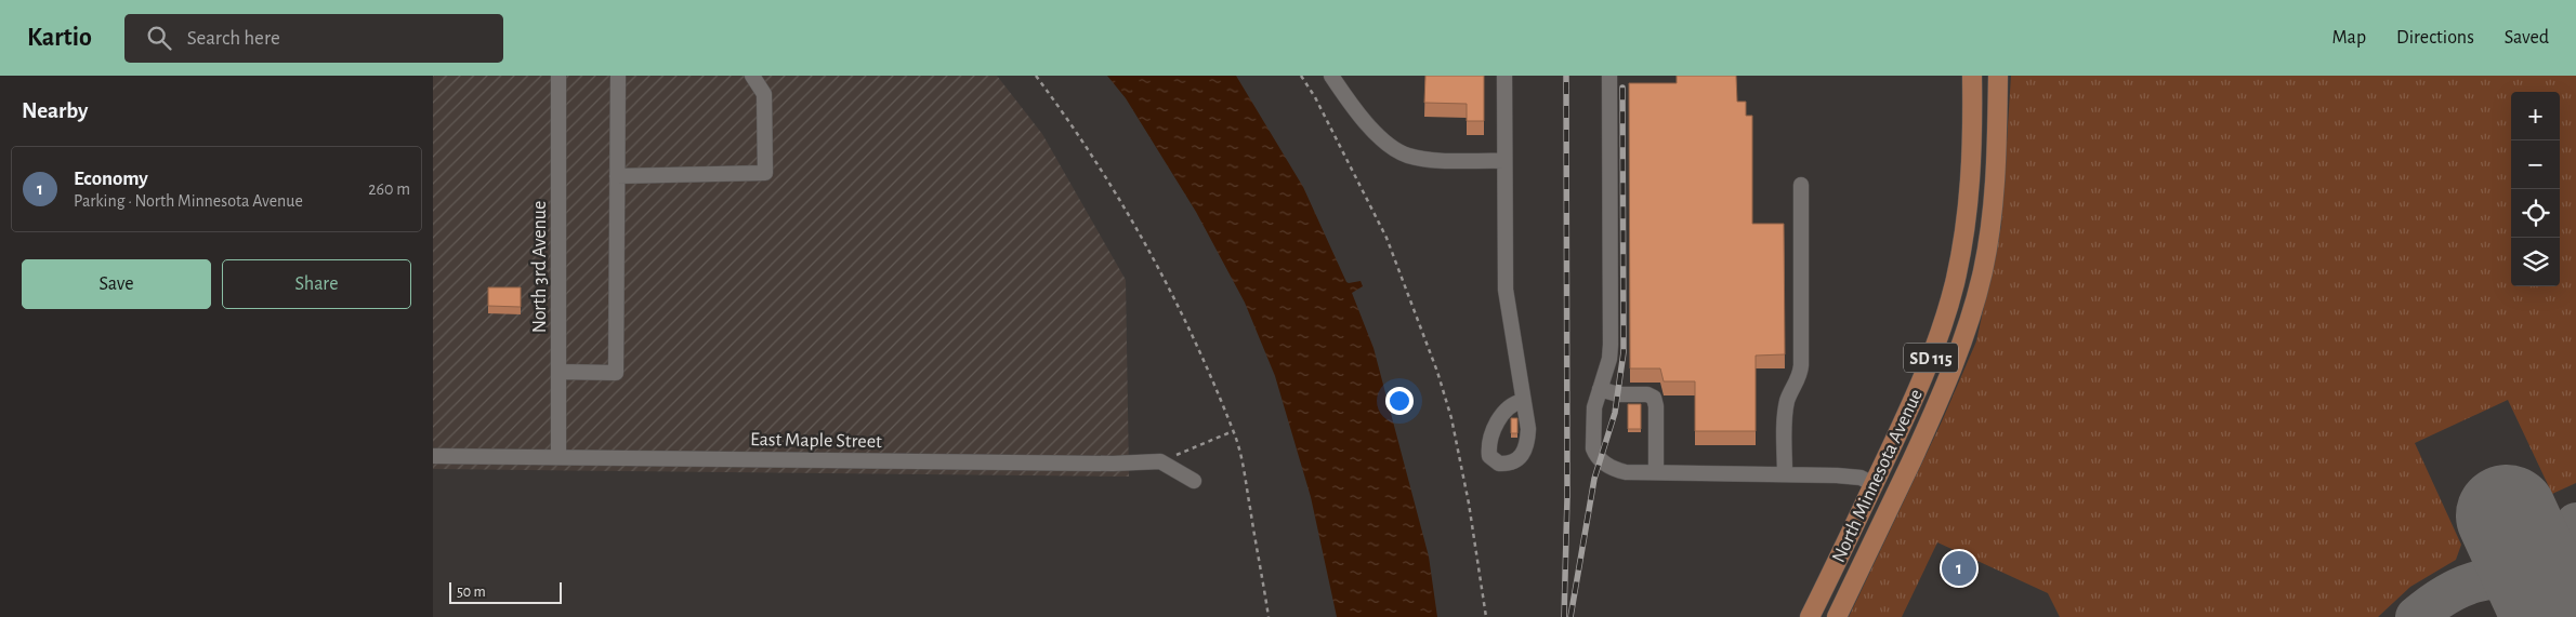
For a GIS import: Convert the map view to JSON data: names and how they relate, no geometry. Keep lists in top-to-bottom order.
{
  "streets": {
    "main road": ["SD 115", "North Minnesota Avenue"],
    "street": ["North 3rd Avenue", "East Maple Street"]
  },
  "crossings": [
    ["North 3rd Avenue", "East Maple Street"]
  ],
  "scale_bar": "50 m",
  "page": {
    "header": "Kartio",
    "search": "Search here",
    "nav": ["Map", "Directions", "Saved"],
    "heading": "Nearby",
    "map_buttons": ["+", "−"],
    "list": [
      {
        "mark": "1",
        "name": "Economy",
        "note": "Parking · North Minnesota Avenue",
        "value": "260 m"
      }
    ],
    "buttons": ["Save", "Share"],
    "pins": "1",
    "scale": "50 m"
  }
}
